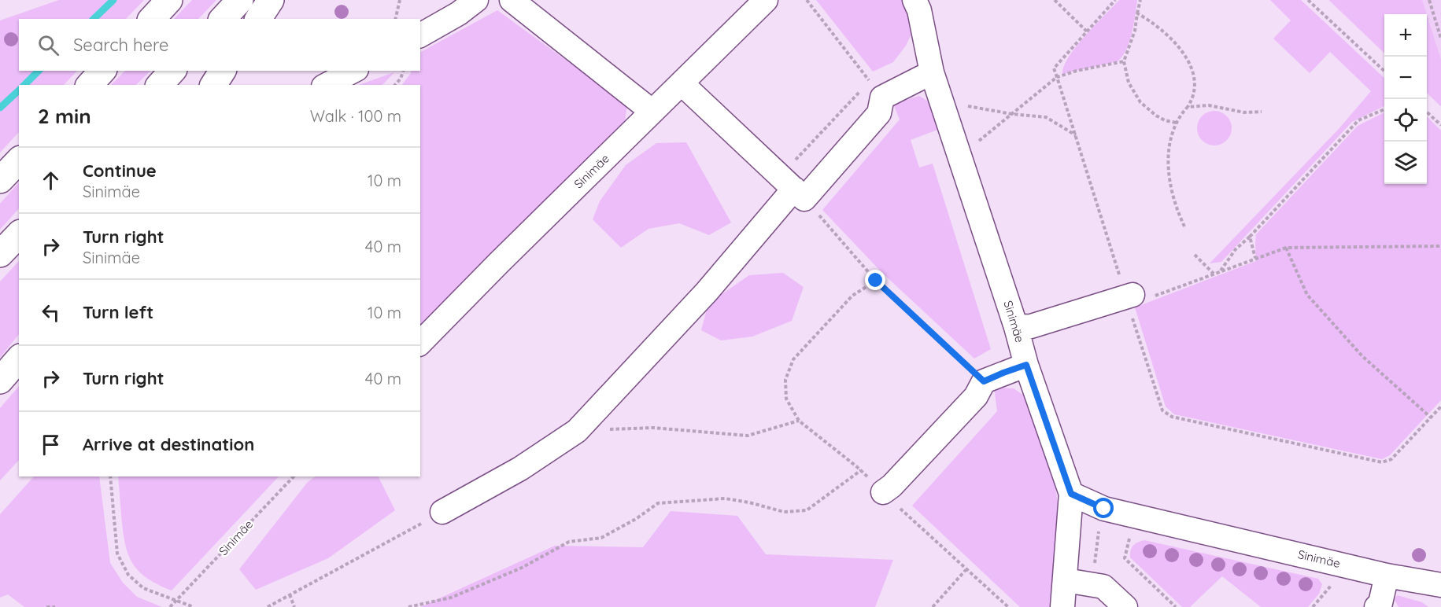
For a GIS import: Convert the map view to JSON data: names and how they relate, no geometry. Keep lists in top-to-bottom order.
{
  "streets": {
    "street": ["Sinimäe"]
  },
  "page": {
    "map_buttons": ["+", "−"],
    "search": "Search here",
    "heading": ["2 min", "Walk · 100 m"],
    "list": [
      ["Continue", "Sinimäe", "10 m"],
      ["Turn right", "Sinimäe", "40 m"],
      ["Turn left", "10 m"],
      ["Turn right", "40 m"],
      "Arrive at destination"
    ]
  }
}
